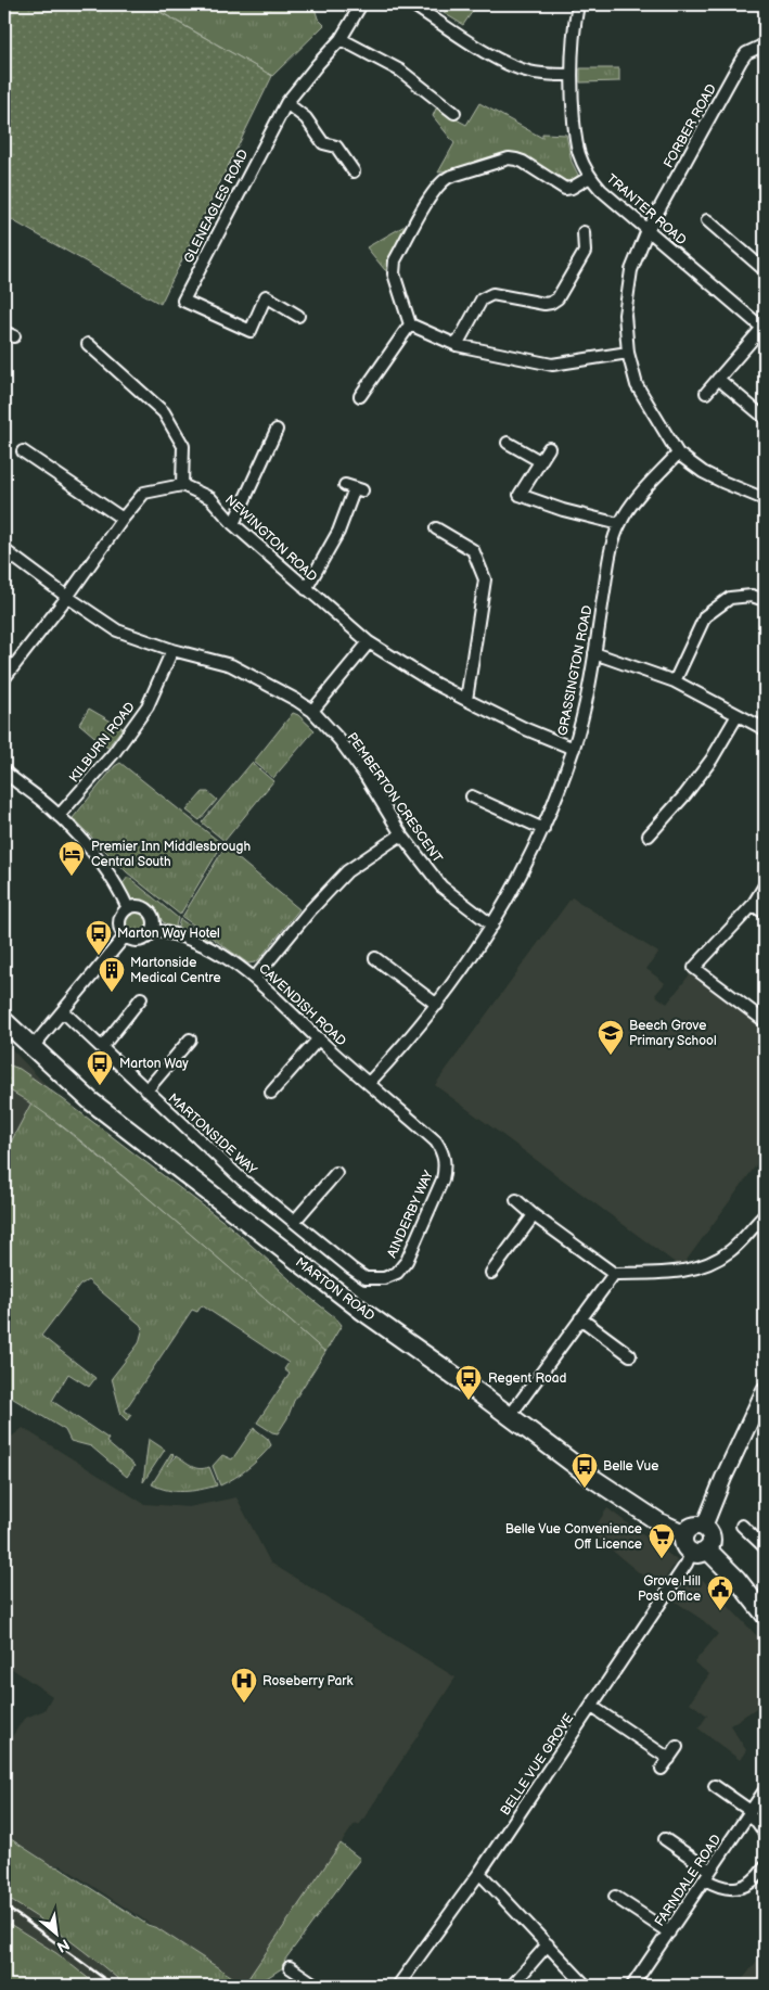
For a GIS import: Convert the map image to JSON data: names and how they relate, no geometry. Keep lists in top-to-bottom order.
{
  "streets": {
    "main road": ["MARTON ROAD"],
    "street": [
      "FORBER ROAD",
      "GLENEAGLES ROAD",
      "TRANTER ROAD",
      "NEWINGTON ROAD",
      "GRASSINGTON ROAD",
      "KILBURN ROAD",
      "PEMBERTON CRESCENT",
      "CAVENDISH ROAD",
      "MARTONSIDE WAY",
      "AINDERBY WAY",
      "BELLE VUE GROVE",
      "FARNDALE ROAD"
    ]
  },
  "crossings": [
    ["FORBER ROAD", "TRANTER ROAD"],
    ["FORBER ROAD", "GRASSINGTON ROAD"],
    ["NEWINGTON ROAD", "GRASSINGTON ROAD"],
    ["GRASSINGTON ROAD", "PEMBERTON CRESCENT"],
    ["GRASSINGTON ROAD", "CAVENDISH ROAD"],
    ["GRASSINGTON ROAD", "AINDERBY WAY"],
    ["KILBURN ROAD", "PEMBERTON CRESCENT"],
    ["CAVENDISH ROAD", "AINDERBY WAY"],
    ["MARTONSIDE WAY", "AINDERBY WAY"],
    ["MARTON ROAD", "BELLE VUE GROVE"]
  ],
  "places": {
    "hotel": ["Premier Inn Middlesbrough Central South"],
    "bus stop": [
      "Marton Way Hotel",
      "Marton Way",
      "Regent Road",
      "Belle Vue"
    ],
    "building": ["Martonside Medical Centre"],
    "school or university": ["Beech Grove Primary School"],
    "supermarket": ["Belle Vue Convenience Off Licence"],
    "public building": ["Grove Hill Post Office"],
    "hospital": ["Roseberry Park"]
  },
  "north": "bottom right"
}
